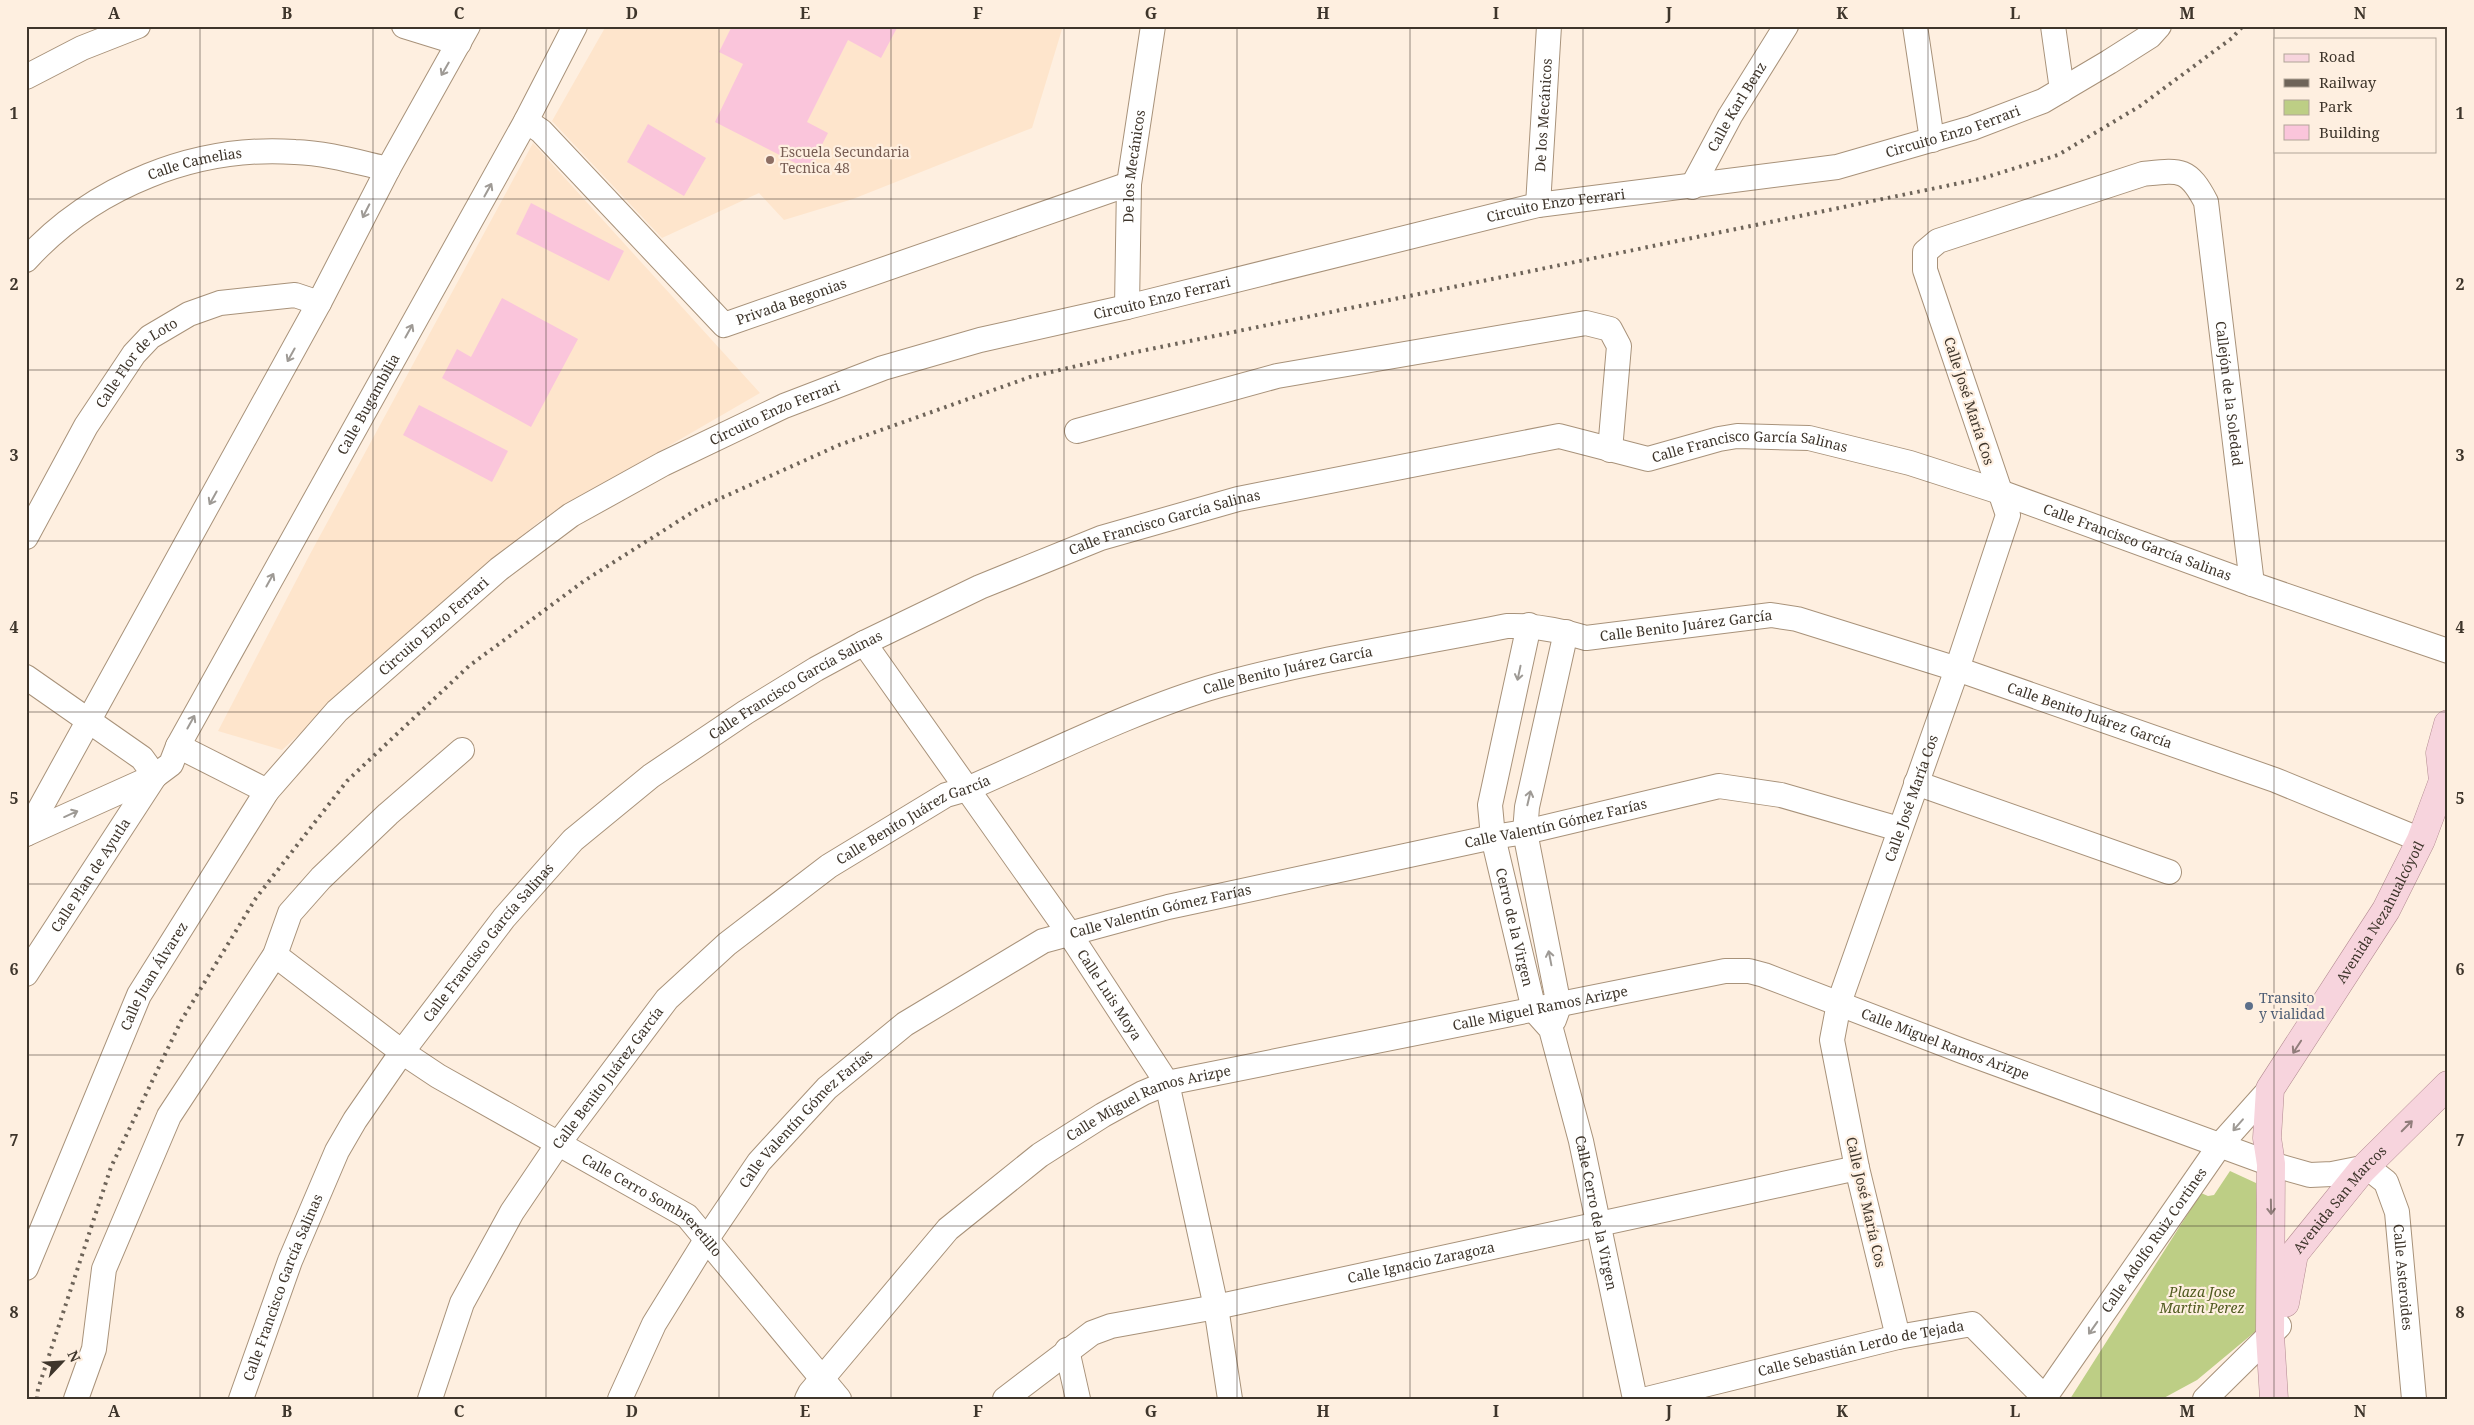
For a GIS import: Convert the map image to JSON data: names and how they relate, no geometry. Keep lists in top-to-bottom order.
{
  "streets": {
    "main road": ["Avenida Nezahualcóyotl", "Avenida San Marcos"],
    "street": [
      "Calle Karl Benz",
      "De los Mecánicos",
      "Circuito Enzo Ferrari",
      "Calle Camelias",
      "Privada Begonias",
      "Calle Flor de Loto",
      "Callejón de la Soledad",
      "Calle José María Cos",
      "Calle Bugambilia",
      "Calle Francisco García Salinas",
      "Calle Benito Juárez García",
      "Calle Valentín Gómez Farías",
      "Calle Plan de Ayutla",
      "Cerro de la Virgen",
      "Calle Juan Álvarez",
      "Calle Luis Moya",
      "Calle Miguel Ramos Arizpe",
      "Calle Cerro Sombreretillo",
      "Calle Cerro de la Virgen",
      "Calle Adolfo Ruiz Cortines",
      "Calle Ignacio Zaragoza",
      "Calle Asteroides",
      "Calle Sebastián Lerdo de Tejada"
    ]
  },
  "crossings": [
    ["Calle Karl Benz", "Circuito Enzo Ferrari"],
    ["De los Mecánicos", "Circuito Enzo Ferrari"],
    ["De los Mecánicos", "Privada Begonias"],
    ["Circuito Enzo Ferrari", "Calle Juan Álvarez"],
    ["Privada Begonias", "Calle Bugambilia"],
    ["Callejón de la Soledad", "Calle José María Cos"],
    ["Callejón de la Soledad", "Calle Francisco García Salinas"],
    ["Calle José María Cos", "Calle Francisco García Salinas"],
    ["Calle José María Cos", "Calle Benito Juárez García"],
    ["Calle José María Cos", "Calle Valentín Gómez Farías"],
    ["Calle José María Cos", "Calle Miguel Ramos Arizpe"],
    ["Calle José María Cos", "Calle Ignacio Zaragoza"],
    ["Calle José María Cos", "Calle Sebastián Lerdo de Tejada"],
    ["Calle Bugambilia", "Calle Plan de Ayutla"],
    ["Calle Francisco García Salinas", "Calle Luis Moya"],
    ["Calle Francisco García Salinas", "Calle Cerro Sombreretillo"],
    ["Calle Benito Juárez García", "Avenida Nezahualcóyotl"],
    ["Calle Benito Juárez García", "Cerro de la Virgen"],
    ["Calle Benito Juárez García", "Calle Luis Moya"],
    ["Calle Benito Juárez García", "Calle Cerro Sombreretillo"],
    ["Calle Valentín Gómez Farías", "Cerro de la Virgen"],
    ["Calle Valentín Gómez Farías", "Calle Luis Moya"],
    ["Calle Valentín Gómez Farías", "Calle Cerro Sombreretillo"],
    ["Avenida Nezahualcóyotl", "Calle Adolfo Ruiz Cortines"],
    ["Cerro de la Virgen", "Calle Miguel Ramos Arizpe"],
    ["Cerro de la Virgen", "Calle Cerro de la Virgen"],
    ["Calle Luis Moya", "Calle Miguel Ramos Arizpe"],
    ["Calle Luis Moya", "Calle Ignacio Zaragoza"],
    ["Calle Miguel Ramos Arizpe", "Avenida San Marcos"],
    ["Calle Miguel Ramos Arizpe", "Calle Cerro Sombreretillo"],
    ["Calle Miguel Ramos Arizpe", "Calle Adolfo Ruiz Cortines"],
    ["Calle Miguel Ramos Arizpe", "Calle Asteroides"],
    ["Avenida San Marcos", "Calle Asteroides"],
    ["Calle Cerro de la Virgen", "Calle Ignacio Zaragoza"],
    ["Calle Adolfo Ruiz Cortines", "Calle Sebastián Lerdo de Tejada"]
  ],
  "one_way": ["Avenida Nezahualcóyotl", "Calle Adolfo Ruiz Cortines"],
  "parks": ["Plaza Jose Martin Perez"],
  "places": ["Escuela Secundaria Tecnica 48", "Transito y vialidad"],
  "legend": [
    "Road",
    "Railway",
    "Park",
    "Building"
  ],
  "north": "top right",
  "grid": {
    "columns": [
      "A",
      "B",
      "C",
      "D",
      "E",
      "F",
      "G",
      "H",
      "I",
      "J",
      "K",
      "L",
      "M",
      "N"
    ],
    "rows": [
      "1",
      "2",
      "3",
      "4",
      "5",
      "6",
      "7",
      "8"
    ]
  }
}
